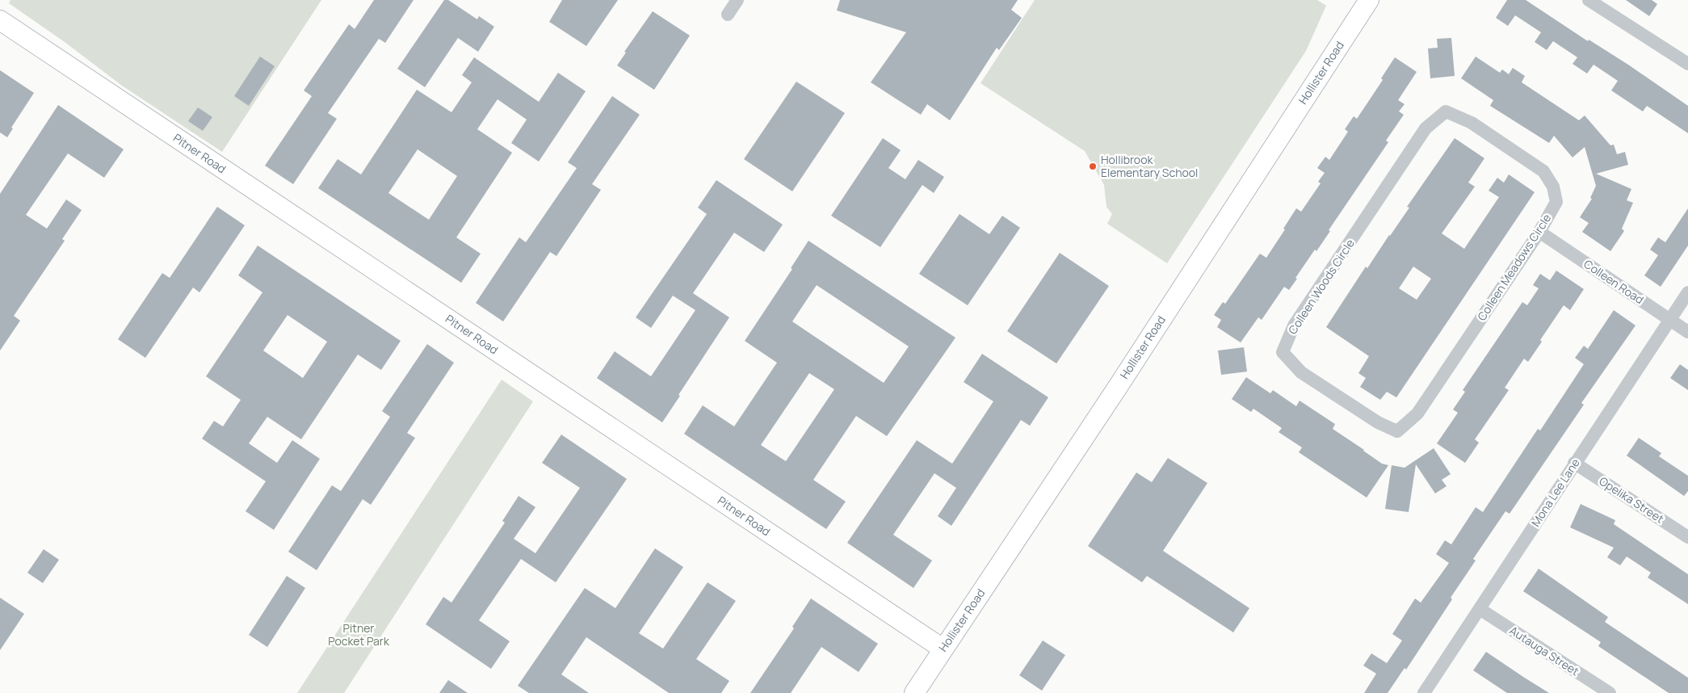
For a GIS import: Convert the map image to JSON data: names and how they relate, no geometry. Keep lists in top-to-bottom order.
{
  "streets": {
    "street": [
      "Hollister Road",
      "Pitner Road",
      "Colleen Meadows Circle",
      "Colleen Road",
      "Colleen Woods Circle",
      "Mona Lee Lane",
      "Opelika Street",
      "Autauga Street"
    ]
  },
  "crossings": [
    ["Hollister Road", "Pitner Road"],
    ["Colleen Meadows Circle", "Colleen Road"],
    ["Colleen Meadows Circle", "Colleen Woods Circle"],
    ["Colleen Road", "Mona Lee Lane"],
    ["Mona Lee Lane", "Opelika Street"],
    ["Mona Lee Lane", "Autauga Street"]
  ],
  "parks": ["Pitner Pocket Park"],
  "places": ["Hollibrook Elementary School"]
}
